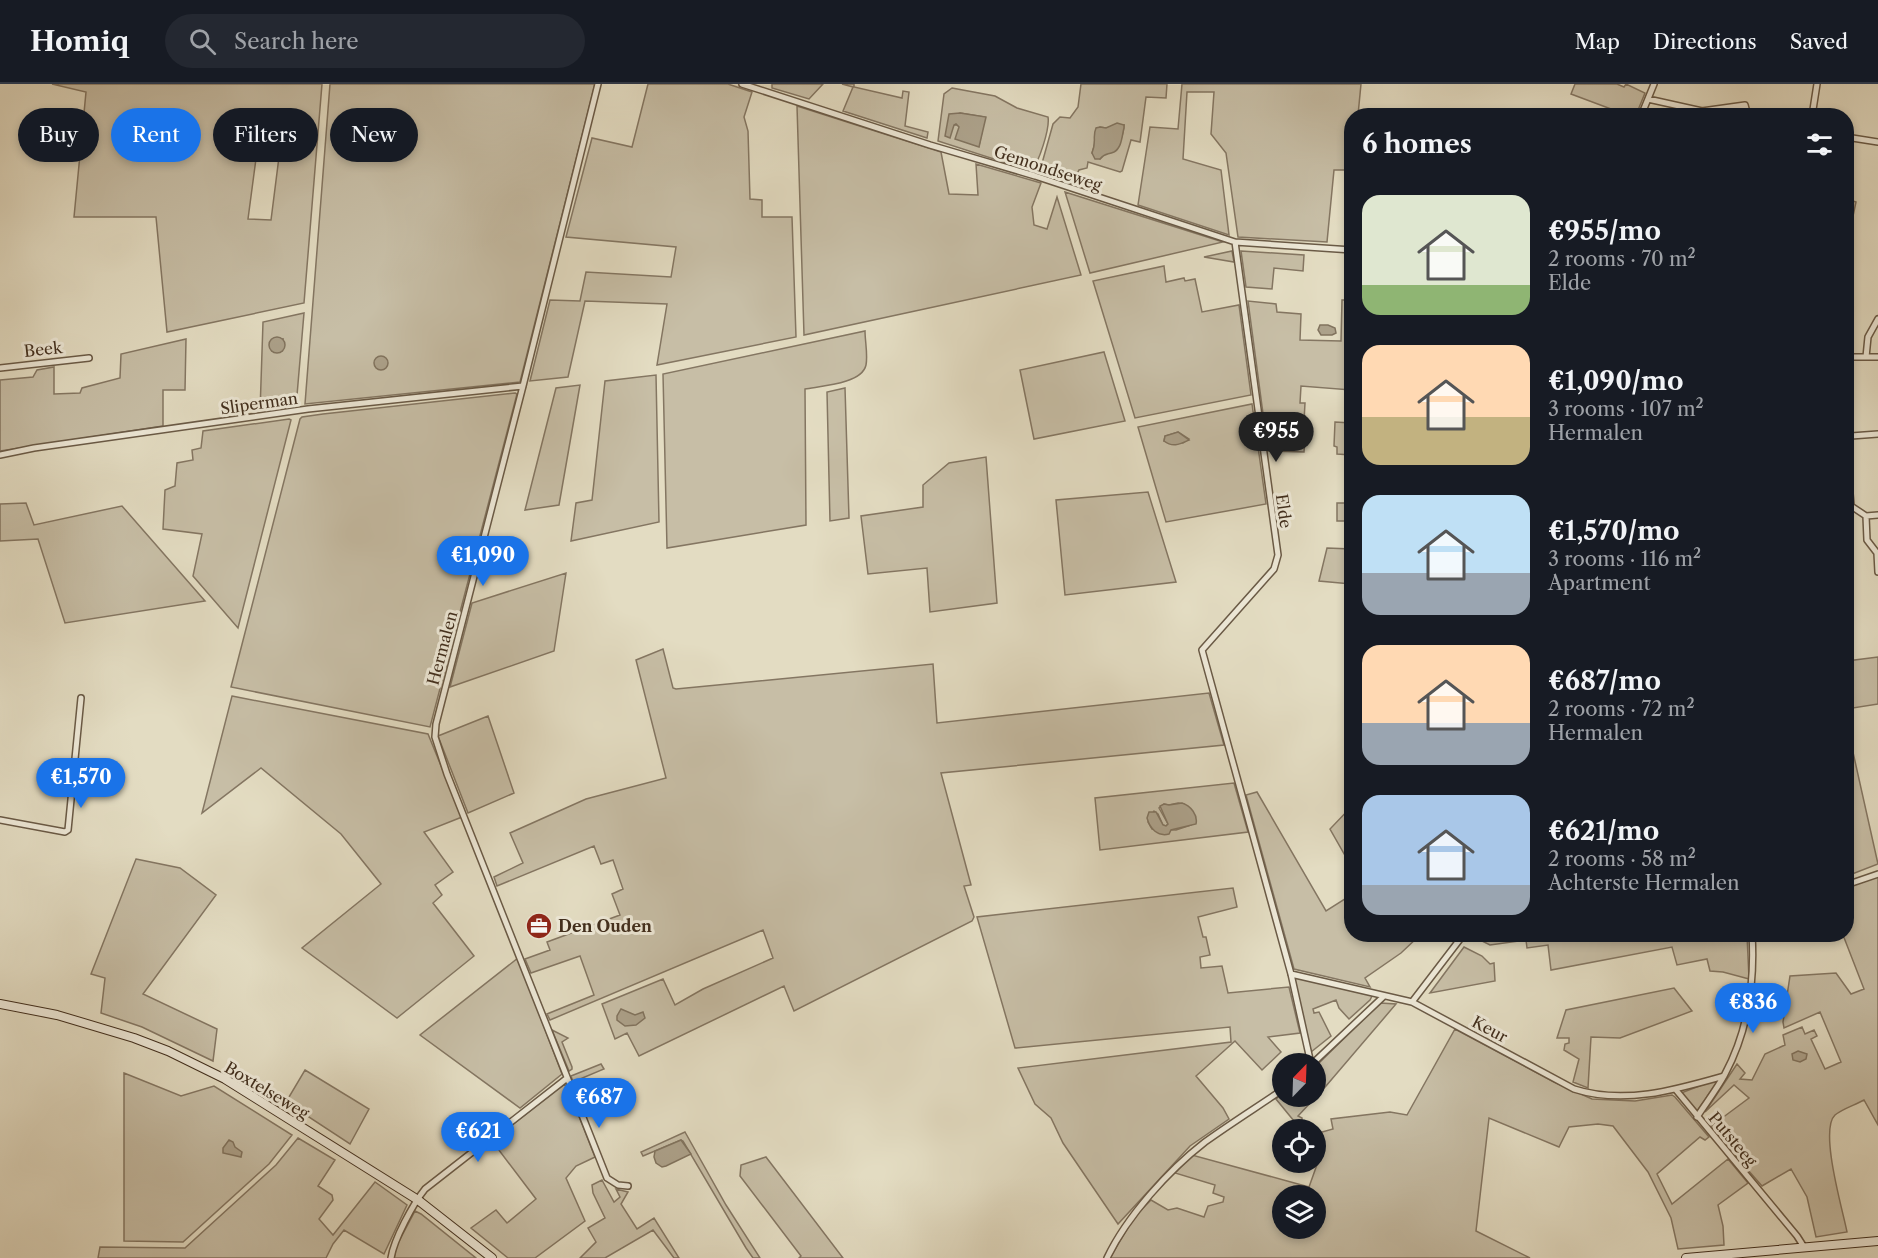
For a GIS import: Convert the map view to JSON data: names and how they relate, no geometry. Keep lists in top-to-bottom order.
{
  "streets": {
    "main road": ["Boxtelseweg"],
    "street": [
      "Gemondseweg",
      "Beek",
      "Sliperman",
      "Elde",
      "Hermalen",
      "Keur",
      "Putsteeg"
    ]
  },
  "crossings": [
    ["Gemondseweg", "Elde"],
    ["Sliperman", "Hermalen"],
    ["Elde", "Keur"],
    ["Keur", "Putsteeg"]
  ],
  "places": {
    "office": ["Den Ouden"]
  },
  "north": "top right",
  "page": {
    "header": "Homiq",
    "search": "Search here",
    "nav": ["Map", "Directions", "Saved"],
    "chip": [
      "Buy",
      "Rent",
      "Filters",
      "New"
    ],
    "heading": "6 homes",
    "list": [
      {
        "name": "€955/mo",
        "note": "2 rooms · 70 m² · Elde"
      },
      {
        "name": "€1,090/mo",
        "note": "3 rooms · 107 m² · Hermalen"
      },
      {
        "name": "€1,570/mo",
        "note": "3 rooms · 116 m² · Apartment"
      },
      {
        "name": "€687/mo",
        "note": "2 rooms · 72 m² · Hermalen"
      },
      {
        "name": "€621/mo",
        "note": "2 rooms · 58 m² · Achterste Hermalen"
      }
    ],
    "price": [
      "€955",
      "€1,090",
      "€1,570",
      "€836",
      "€687",
      "€621"
    ]
  }
}
